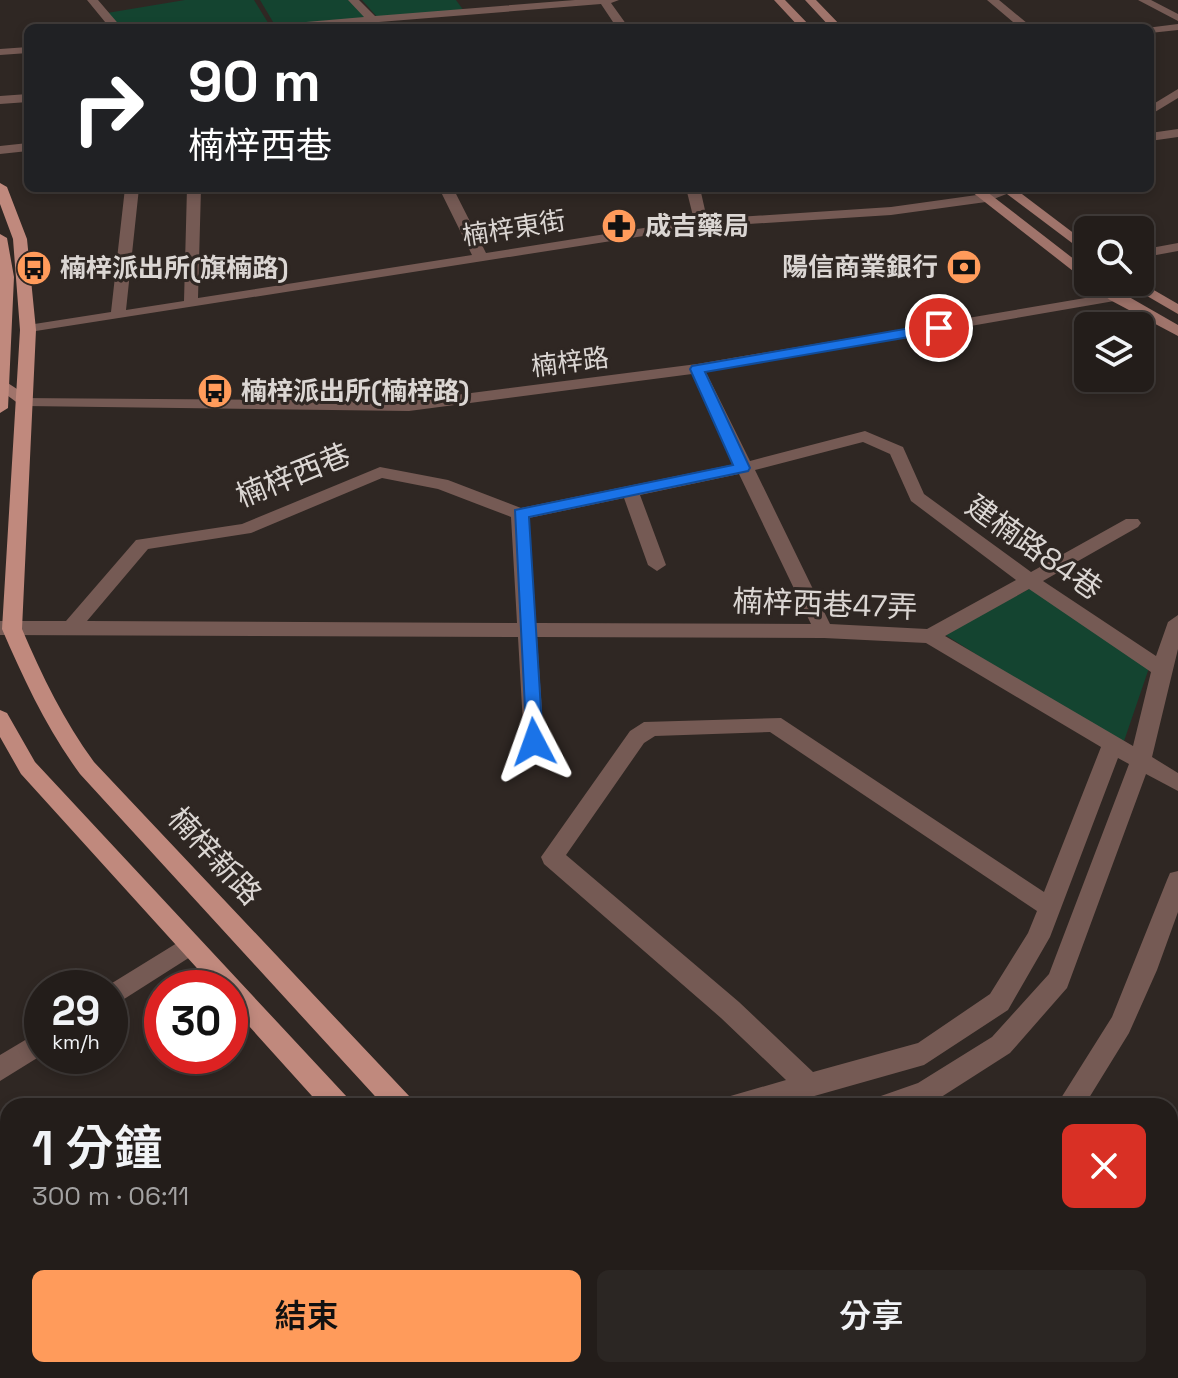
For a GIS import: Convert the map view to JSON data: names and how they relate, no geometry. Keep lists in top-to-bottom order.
{
  "streets": {
    "main road": ["楠梓新路"],
    "street": [
      "楠梓東街",
      "楠梓路",
      "楠梓西巷",
      "建楠路84巷",
      "楠梓西巷47弄"
    ]
  },
  "places": {
    "pharmacy": ["成吉藥局"],
    "bank": ["陽信商業銀行"],
    "bus stop": ["楠梓派出所(旗楠路)", "楠梓派出所(楠梓路)"]
  },
  "page": {
    "turn": ["90 m", "楠梓西巷"],
    "speed": "29 km/h",
    "limit": "30",
    "heading": ["1 分鐘", "300 m · 06:11"],
    "buttons": ["結束", "分享"]
  }
}
